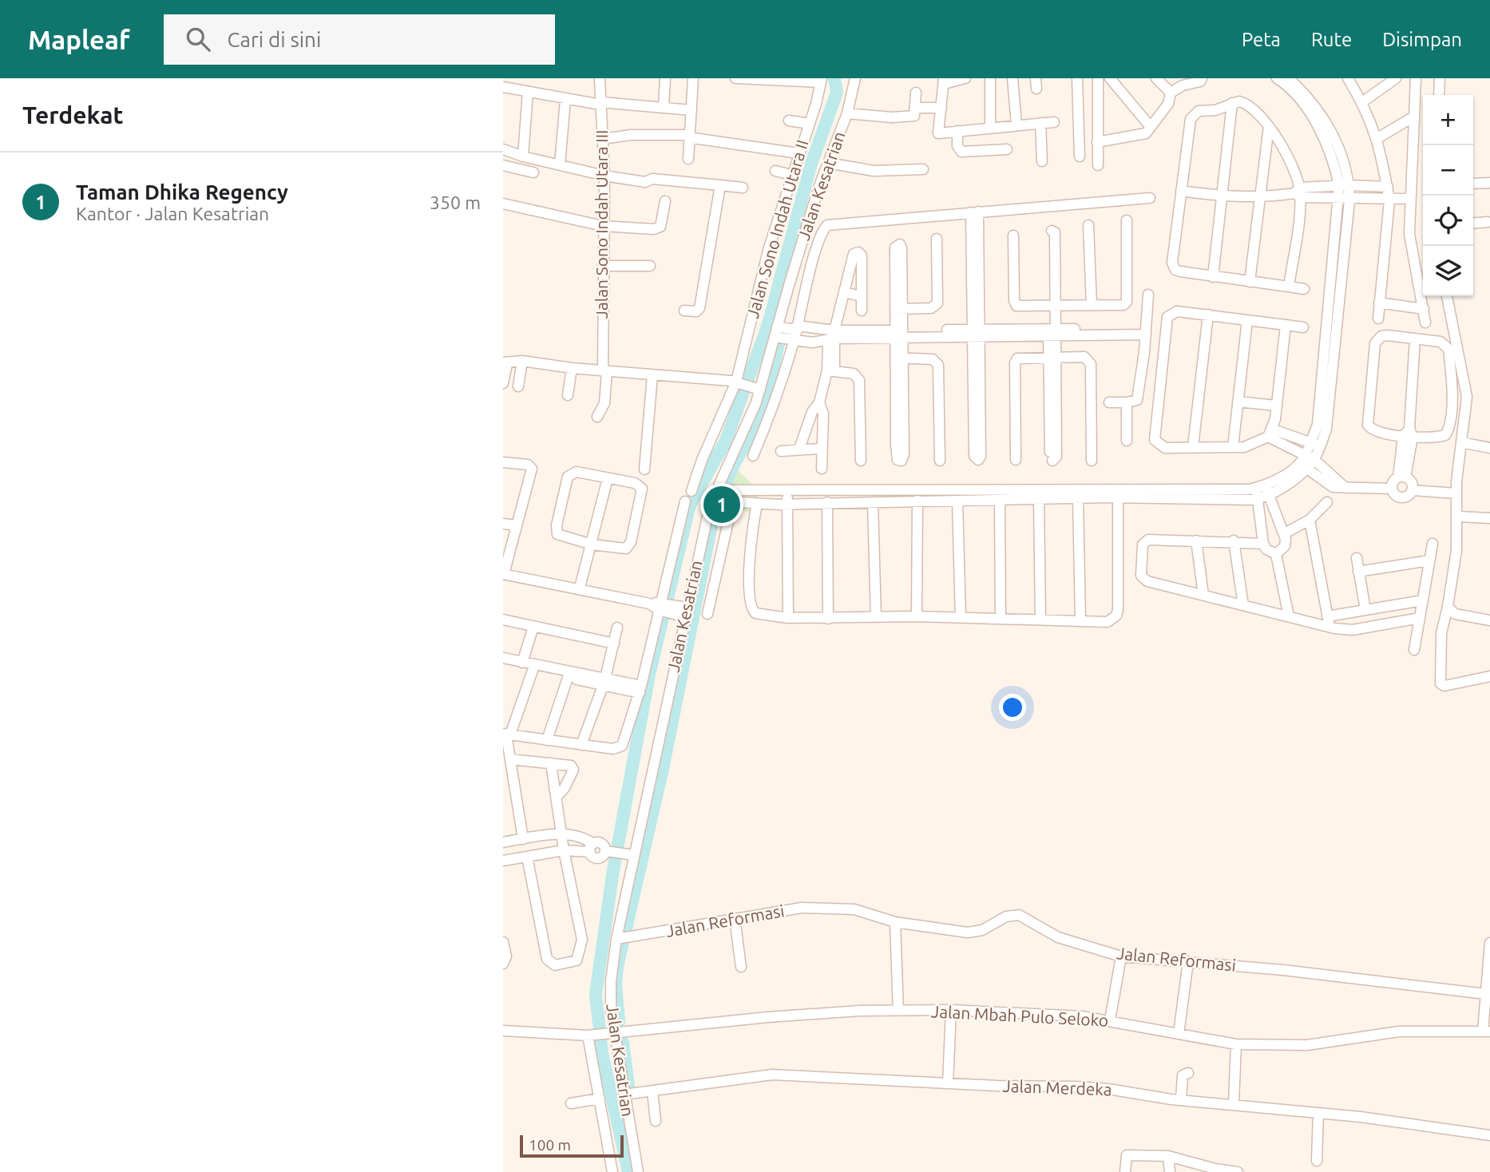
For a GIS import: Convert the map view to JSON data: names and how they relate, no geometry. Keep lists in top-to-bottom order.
{
  "streets": {
    "street": [
      "Jalan Kesatrian",
      "Jalan Sono Indah Utara III",
      "Jalan Sono Indah Utara II",
      "Jalan Reformasi",
      "Jalan Mbah Pulo Seloko",
      "Jalan Merdeka"
    ]
  },
  "crossings": [
    ["Jalan Kesatrian", "Jalan Reformasi"],
    ["Jalan Kesatrian", "Jalan Mbah Pulo Seloko"],
    ["Jalan Kesatrian", "Jalan Merdeka"]
  ],
  "scale_bar": "100 m",
  "page": {
    "header": "Mapleaf",
    "search": "Cari di sini",
    "nav": ["Peta", "Rute", "Disimpan"],
    "heading": "Terdekat",
    "map_buttons": ["+", "−"],
    "list": [
      {
        "mark": "1",
        "name": "Taman Dhika Regency",
        "note": "Kantor · Jalan Kesatrian",
        "value": "350 m"
      }
    ],
    "pins": "1",
    "scale": "100 m"
  }
}
